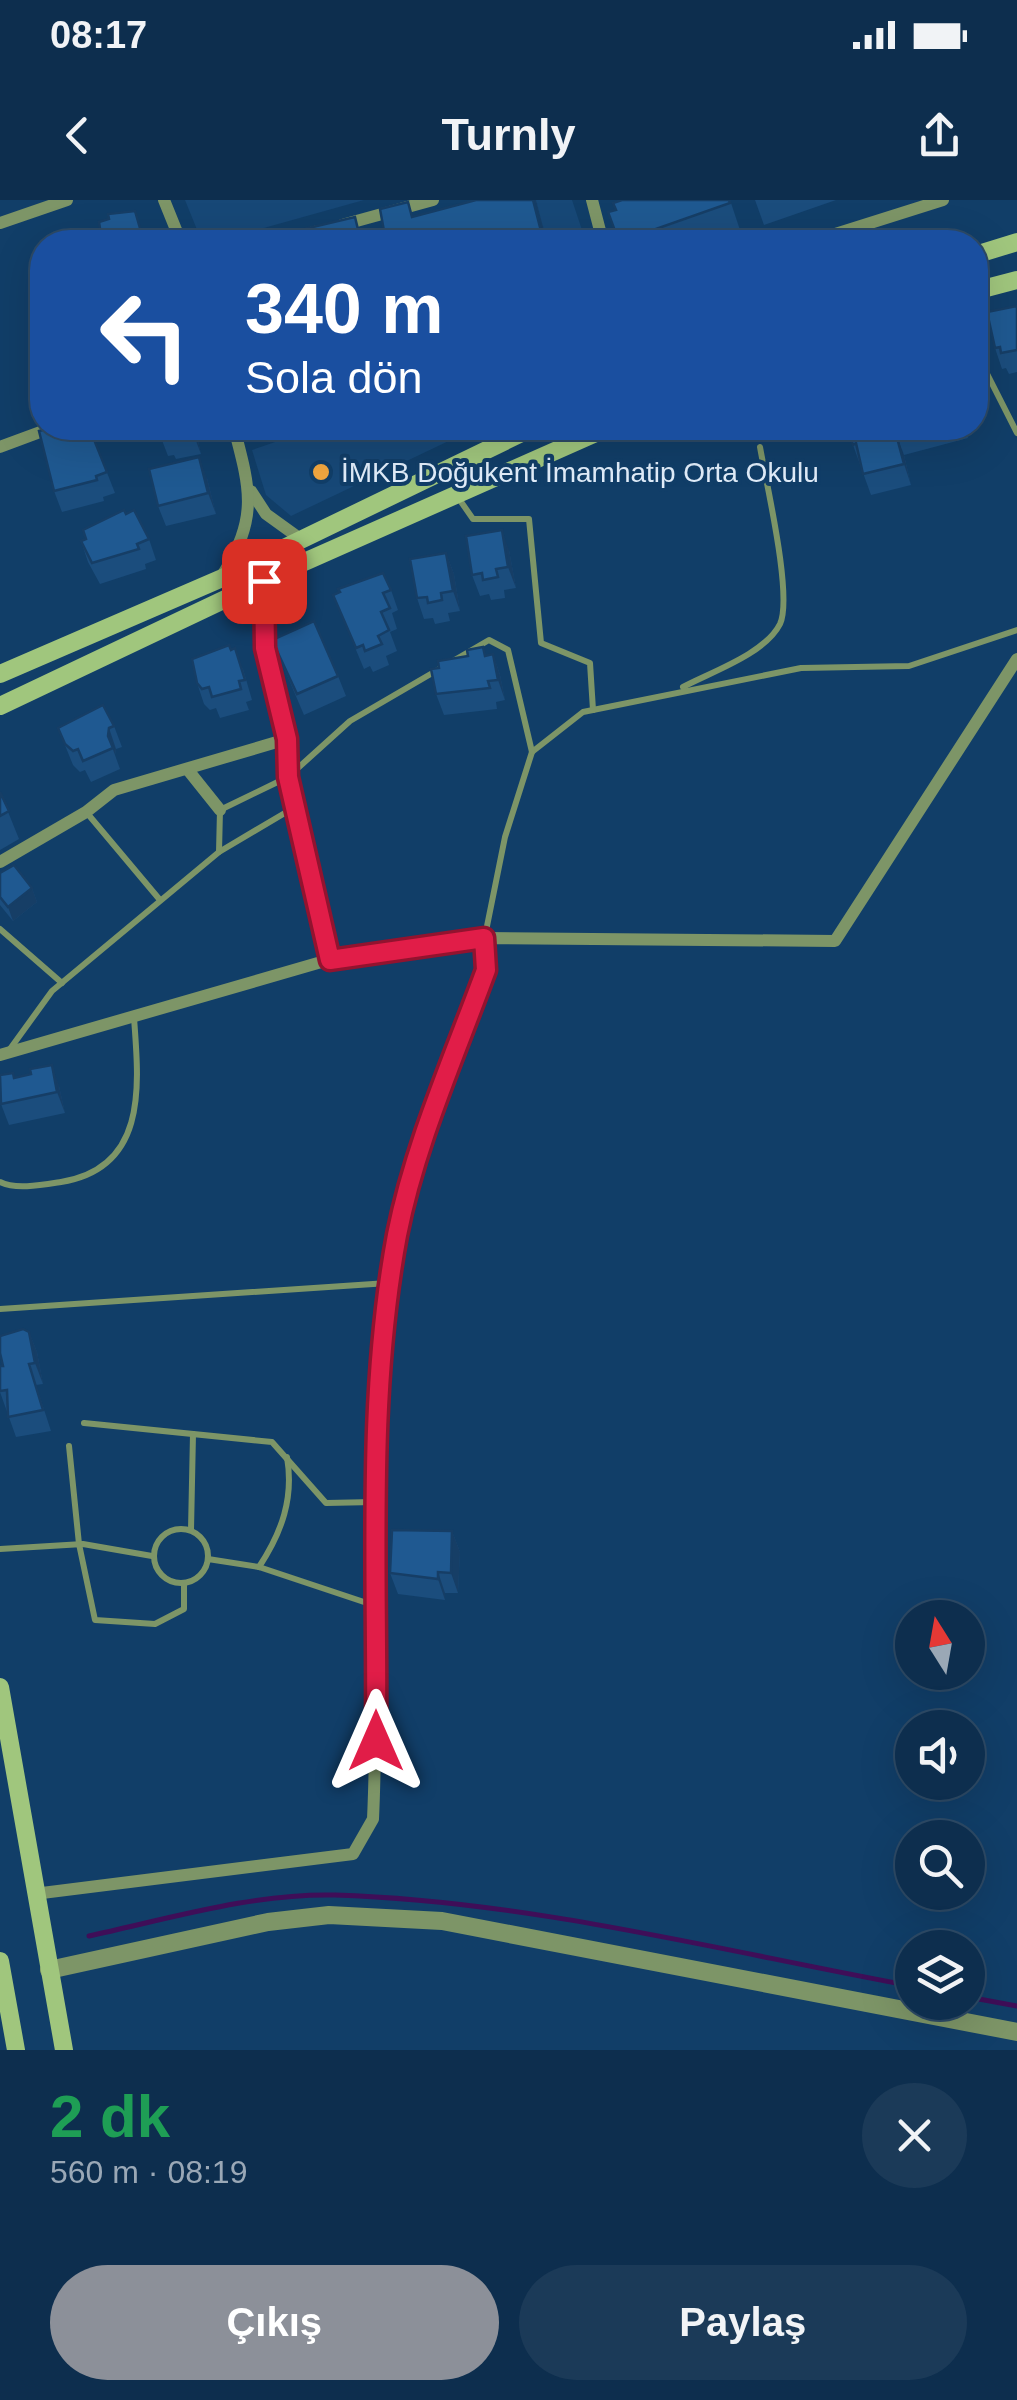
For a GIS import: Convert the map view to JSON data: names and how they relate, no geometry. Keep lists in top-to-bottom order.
{
  "places": ["İMKB Doğukent İmamhatip Orta Okulu"],
  "north": "top",
  "page": {
    "status": "08:17",
    "header": "Turnly",
    "turn": ["340 m", "Sola dön"],
    "heading": ["2 dk", "560 m · 08:19"],
    "buttons": ["Çıkış", "Paylaş"]
  }
}
